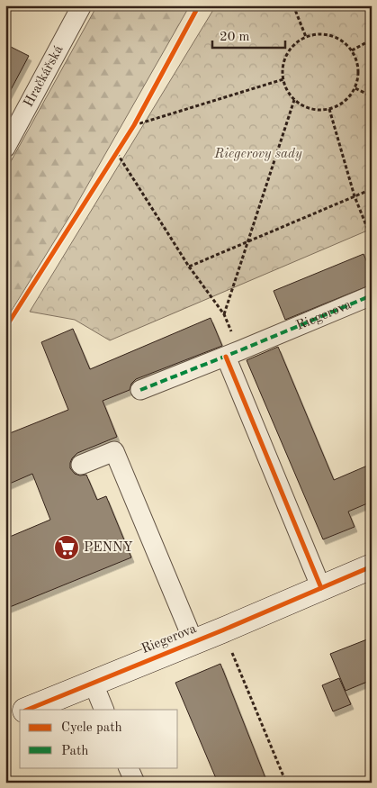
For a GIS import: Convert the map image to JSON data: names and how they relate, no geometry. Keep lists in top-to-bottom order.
{
  "streets": {
    "street": ["Hračkářská", "Riegerova"]
  },
  "parks": ["Riegerovy sady"],
  "places": {
    "supermarket": ["PENNY"]
  },
  "legend": ["Cycle path", "Path"],
  "scale_bar": "20 m"
}
